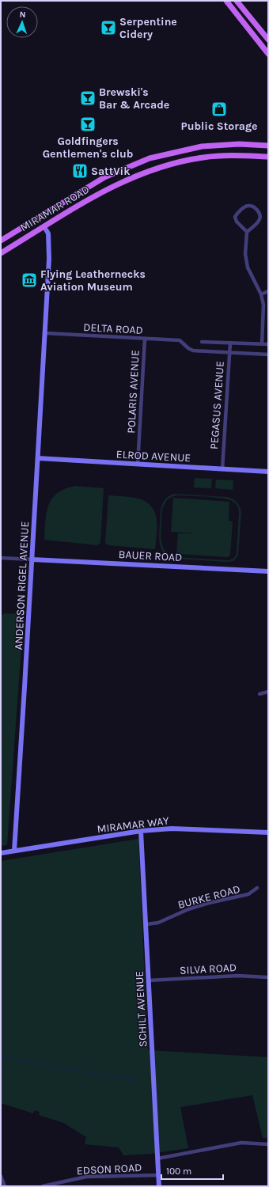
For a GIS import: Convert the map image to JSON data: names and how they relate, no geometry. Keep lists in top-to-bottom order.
{
  "streets": {
    "main road": ["MIRAMAR ROAD"],
    "street": [
      "DELTA ROAD",
      "POLARIS AVENUE",
      "PEGASUS AVENUE",
      "ELROD AVENUE",
      "BAUER ROAD",
      "ANDERSON RIGEL AVENUE",
      "MIRAMAR WAY",
      "BURKE ROAD",
      "SILVA ROAD",
      "SCHILT AVENUE",
      "EDSON ROAD"
    ]
  },
  "crossings": [
    ["MIRAMAR ROAD", "ANDERSON RIGEL AVENUE"],
    ["DELTA ROAD", "POLARIS AVENUE"],
    ["DELTA ROAD", "PEGASUS AVENUE"],
    ["DELTA ROAD", "ANDERSON RIGEL AVENUE"],
    ["POLARIS AVENUE", "ELROD AVENUE"],
    ["PEGASUS AVENUE", "ELROD AVENUE"],
    ["ELROD AVENUE", "ANDERSON RIGEL AVENUE"],
    ["BAUER ROAD", "ANDERSON RIGEL AVENUE"],
    ["ANDERSON RIGEL AVENUE", "MIRAMAR WAY"],
    ["MIRAMAR WAY", "SCHILT AVENUE"],
    ["BURKE ROAD", "SCHILT AVENUE"],
    ["SILVA ROAD", "SCHILT AVENUE"],
    ["SCHILT AVENUE", "EDSON ROAD"]
  ],
  "places": {
    "bar": ["Serpentine Cidery", "Brewski's Bar & Arcade", "Goldfingers Gentlemen's club"],
    "shop": ["Public Storage"],
    "restaurant": ["SattVik"],
    "museum": ["Flying Leathernecks Aviation Museum"]
  },
  "scale_bar": "100 m",
  "north": "top"
}
